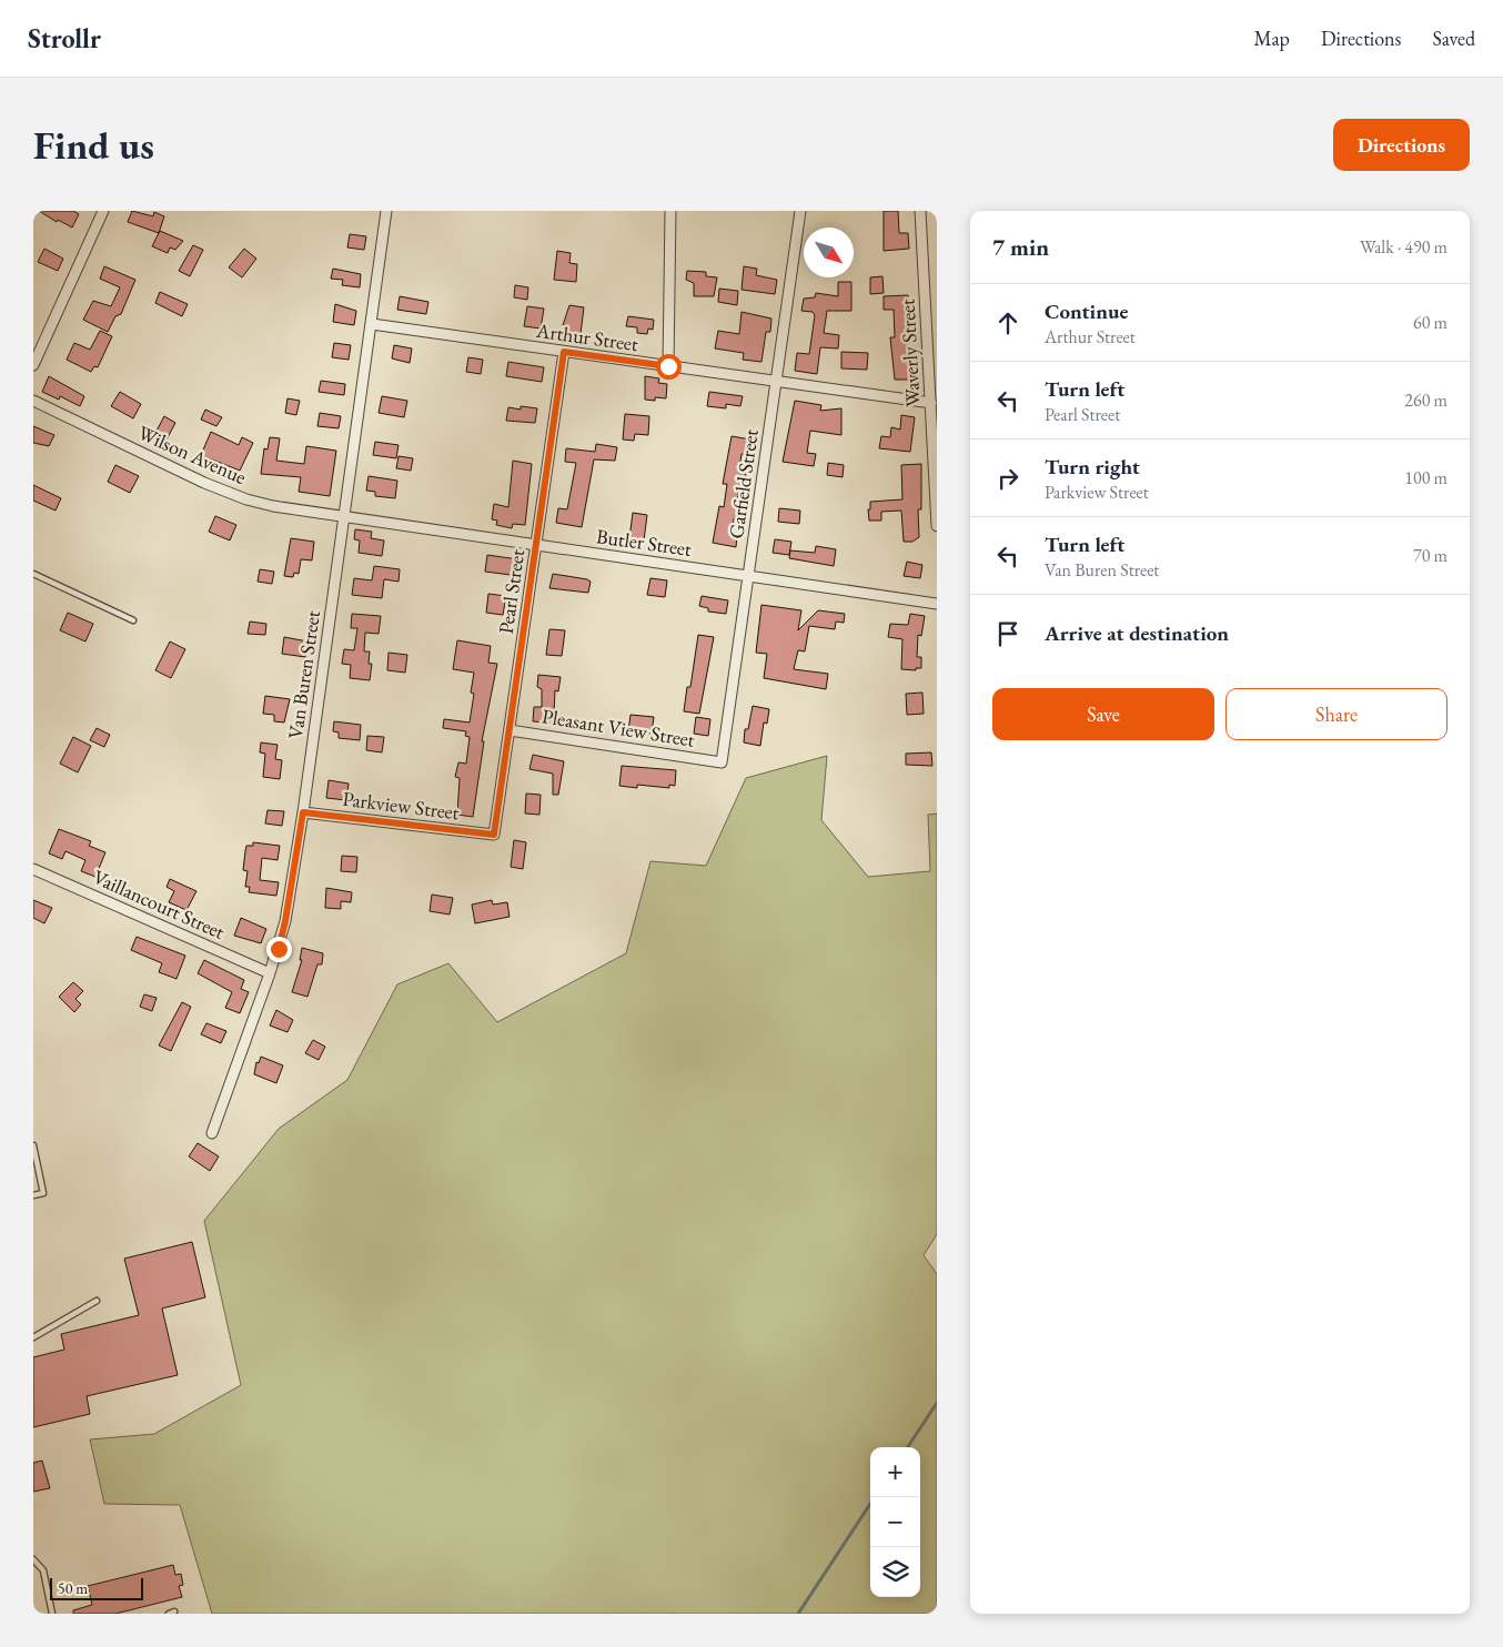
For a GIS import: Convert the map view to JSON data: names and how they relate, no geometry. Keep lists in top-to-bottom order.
{
  "streets": {
    "street": [
      "Arthur Street",
      "Waverly Street",
      "Wilson Avenue",
      "Garfield Street",
      "Butler Street",
      "Pearl Street",
      "Van Buren Street",
      "Pleasant View Street",
      "Parkview Street",
      "Vaillancourt Street"
    ]
  },
  "crossings": [
    ["Arthur Street", "Waverly Street"],
    ["Arthur Street", "Garfield Street"],
    ["Arthur Street", "Pearl Street"],
    ["Arthur Street", "Van Buren Street"],
    ["Wilson Avenue", "Butler Street"],
    ["Wilson Avenue", "Van Buren Street"],
    ["Garfield Street", "Butler Street"],
    ["Garfield Street", "Pleasant View Street"],
    ["Butler Street", "Pearl Street"],
    ["Butler Street", "Van Buren Street"],
    ["Pearl Street", "Pleasant View Street"],
    ["Pearl Street", "Parkview Street"],
    ["Van Buren Street", "Parkview Street"],
    ["Van Buren Street", "Vaillancourt Street"]
  ],
  "scale_bar": "50 m",
  "north": "bottom right",
  "page": {
    "header": "Strollr",
    "nav": ["Map", "Directions", "Saved"],
    "buttons": [
      "Directions",
      ["Save", "Share"]
    ],
    "title": "Find us",
    "heading": ["7 min", "Walk · 490 m"],
    "list": [
      ["Continue", "Arthur Street", "60 m"],
      ["Turn left", "Pearl Street", "260 m"],
      ["Turn right", "Parkview Street", "100 m"],
      ["Turn left", "Van Buren Street", "70 m"],
      "Arrive at destination"
    ],
    "map_buttons": ["+", "−"],
    "scale": "50 m"
  }
}
